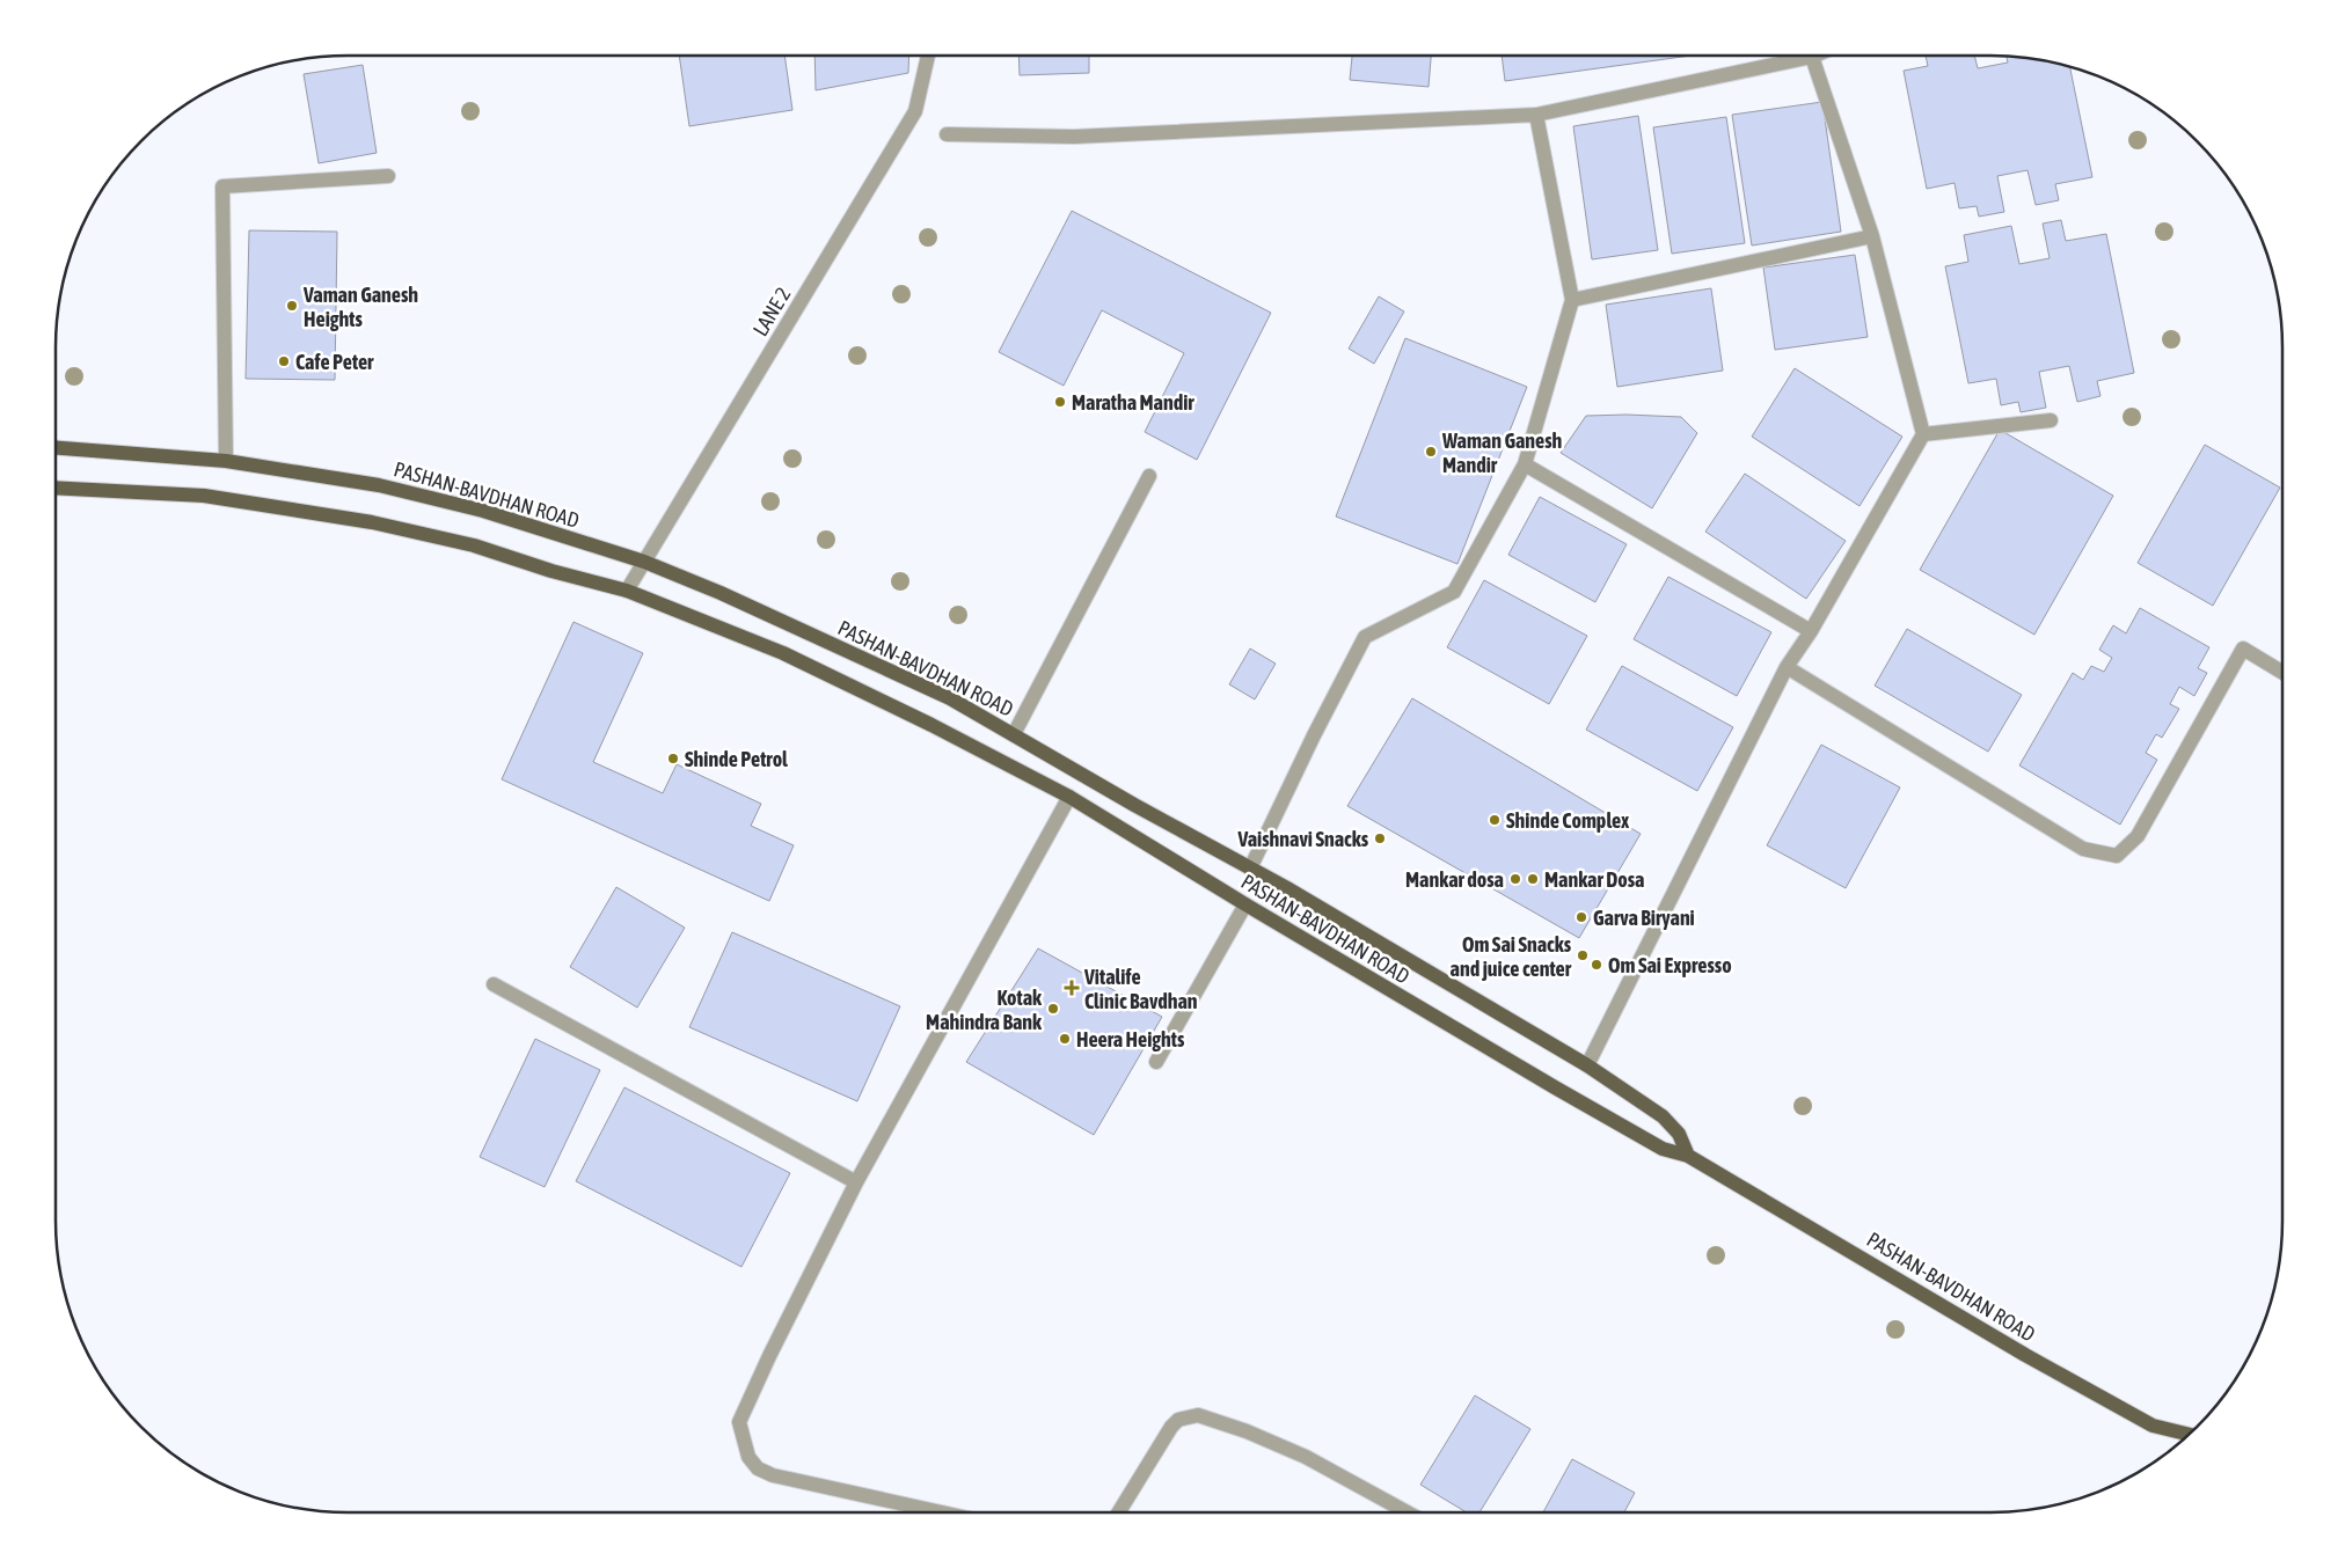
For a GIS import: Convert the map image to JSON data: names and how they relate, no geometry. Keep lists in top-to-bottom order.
{
  "streets": {
    "main road": ["PASHAN-BAVDHAN ROAD"],
    "street": ["LANE 2"]
  },
  "crossings": [
    ["LANE 2", "PASHAN-BAVDHAN ROAD"]
  ],
  "places": {
    "other": [
      "Vaman Ganesh Heights",
      "Cafe Peter",
      "Maratha Mandir",
      "Waman Ganesh Mandir",
      "Shinde Petrol",
      "Shinde Complex",
      "Vaishnavi Snacks",
      "Mankar dosa",
      "Mankar Dosa",
      "Garva Biryani",
      "Om Sai Snacks and juice center",
      "Om Sai Expresso",
      "Kotak Mahindra Bank",
      "Heera Heights"
    ],
    "health": ["Vitalife Clinic Bavdhan"]
  }
}
